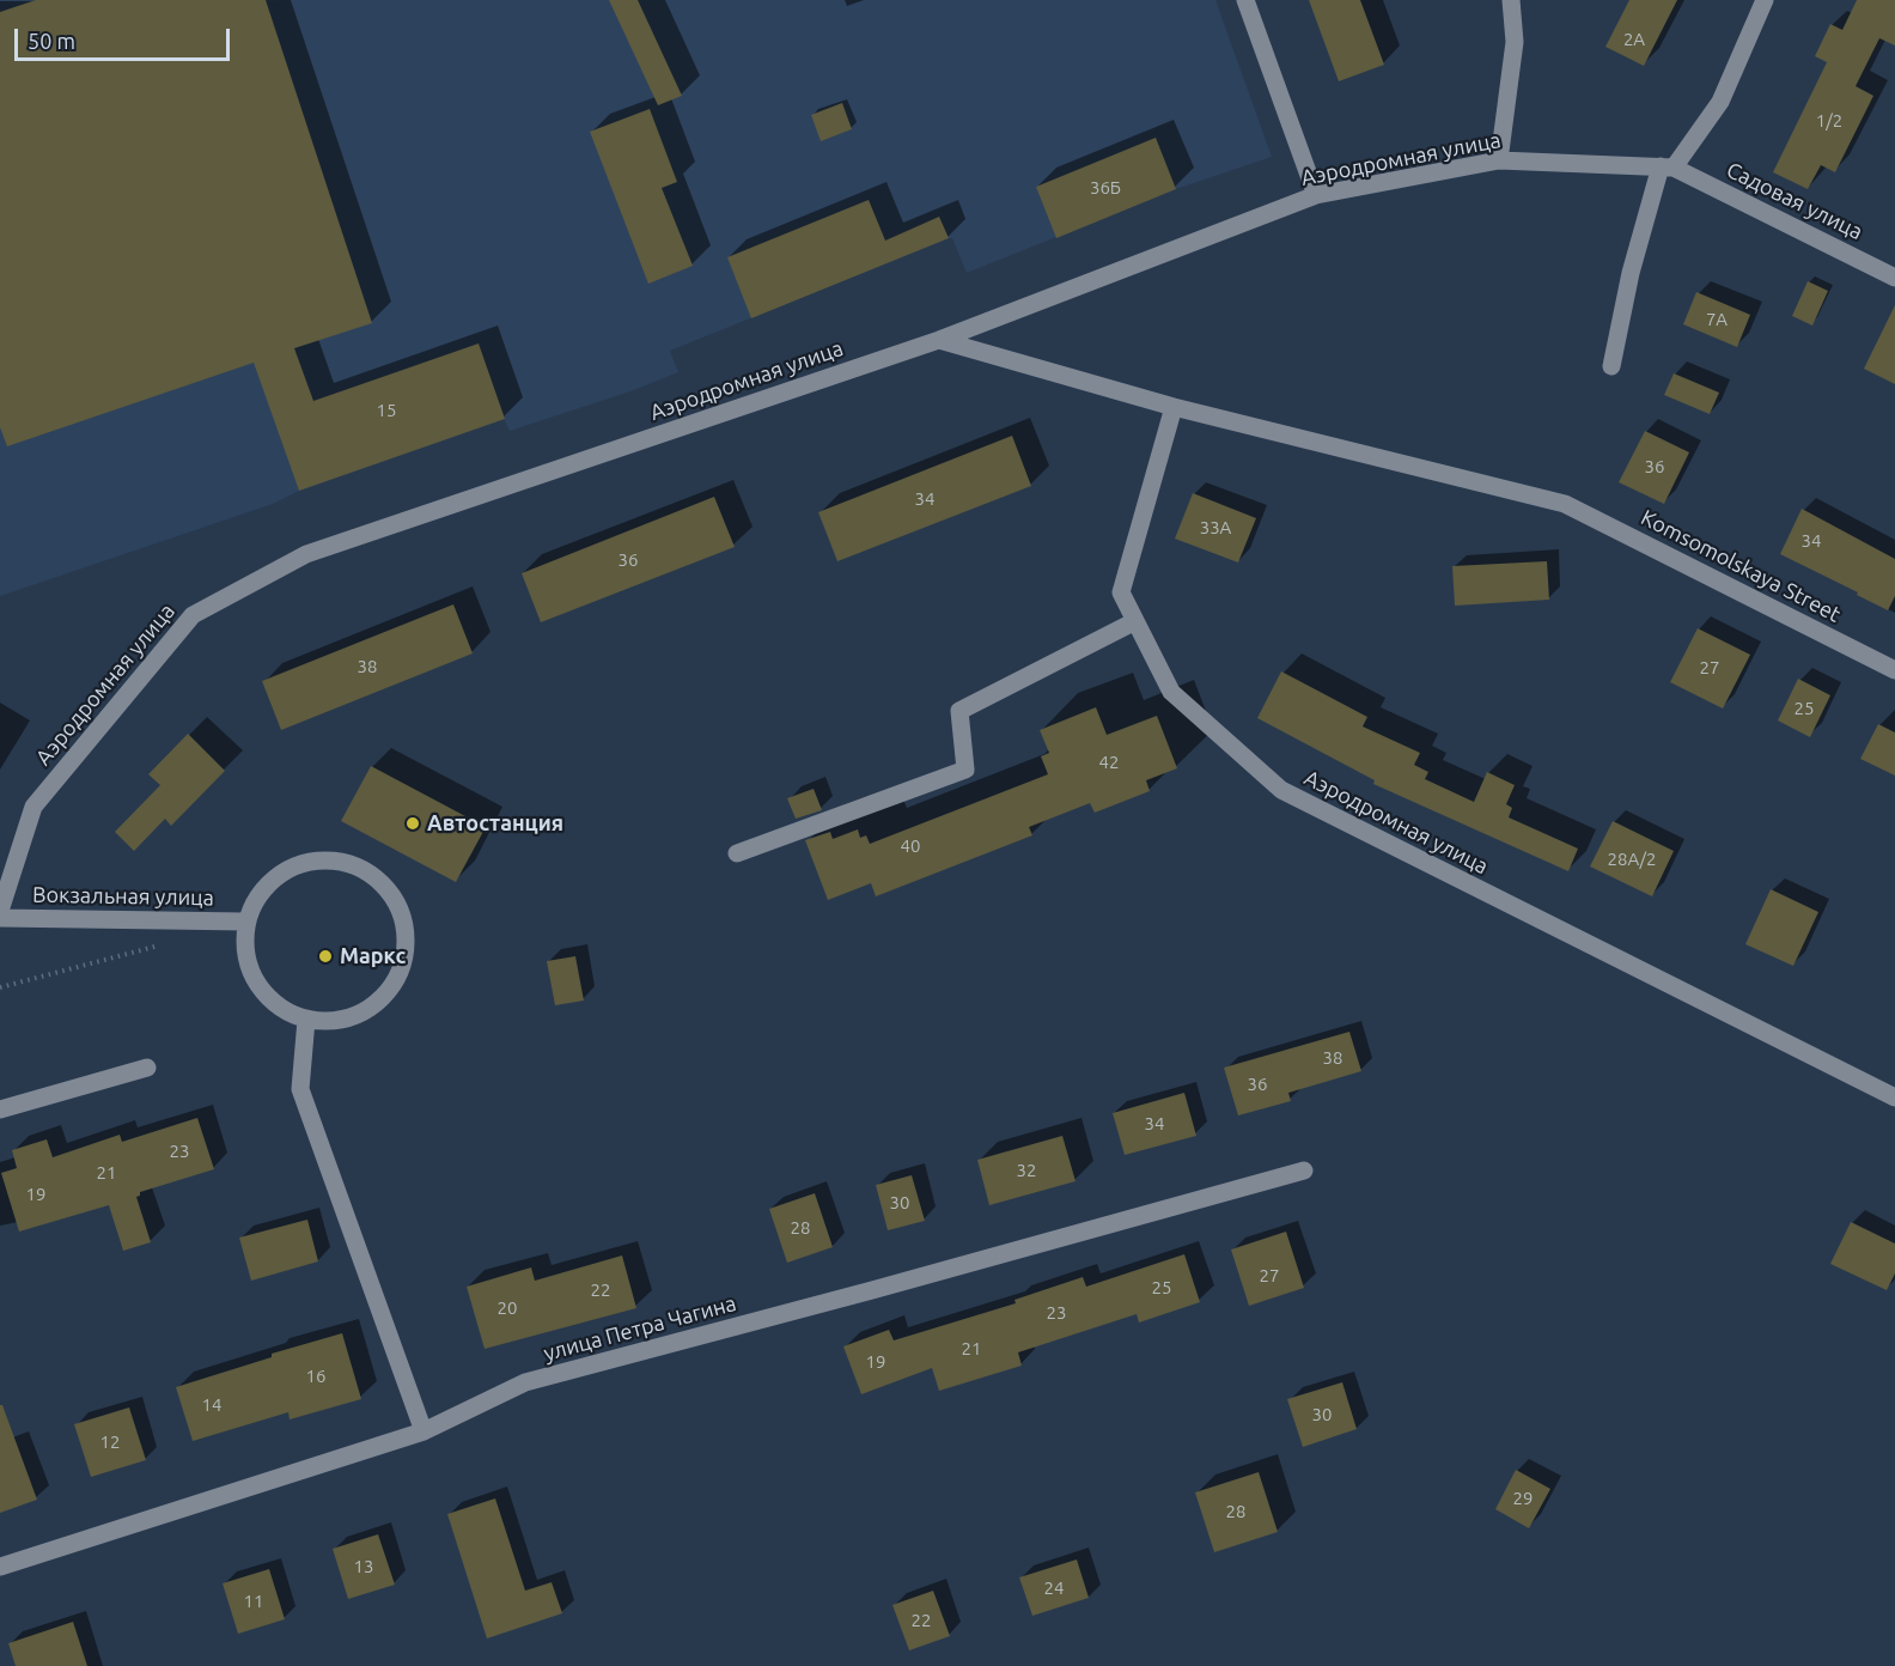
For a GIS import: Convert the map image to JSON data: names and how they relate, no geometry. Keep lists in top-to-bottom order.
{
  "streets": {
    "street": [
      "Аэродромная улица",
      "Садовая улица",
      "Komsomolskaya Street",
      "Вокзальная улица",
      "улица Петра Чагина"
    ]
  },
  "crossings": [
    ["Аэродромная улица", "Садовая улица"],
    ["Аэродромная улица", "Komsomolskaya Street"]
  ],
  "places": ["Автостанция", "Маркс"],
  "house_numbers": [
    "2А",
    "1/2",
    "36Б",
    "7А",
    "15",
    "36",
    "34",
    "33А",
    "34",
    "36",
    "38",
    "27",
    "25",
    "42",
    "40",
    "28А/2",
    "38",
    "36",
    "34",
    "23",
    "32",
    "21",
    "19",
    "30",
    "28",
    "27",
    "25",
    "22",
    "20",
    "23",
    "21",
    "19",
    "16",
    "14",
    "30",
    "12",
    "29",
    "28",
    "13",
    "24",
    "11",
    "22"
  ],
  "scale_bar": "50 m"
}
